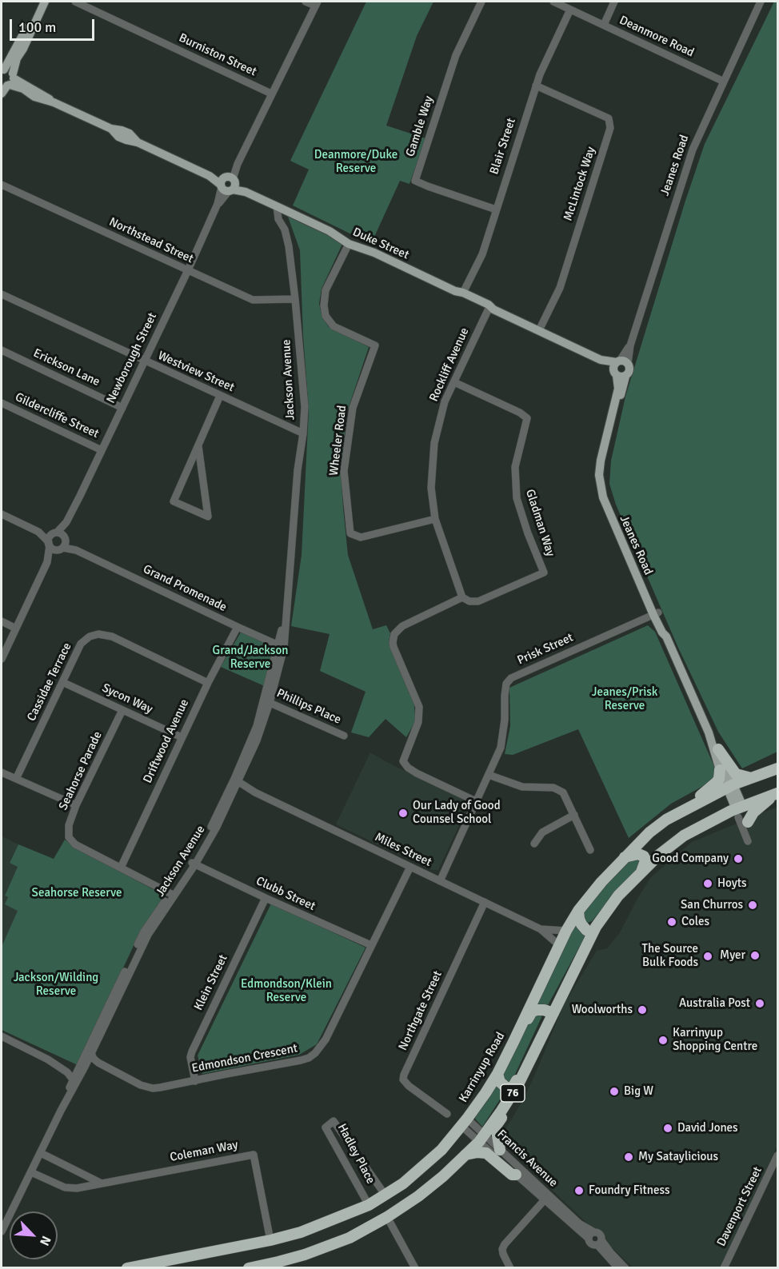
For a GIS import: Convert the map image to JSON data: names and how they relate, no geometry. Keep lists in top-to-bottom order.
{
  "streets": {
    "highway": ["Karrinyup Road", "76"],
    "main road": ["Jeanes Road", "Duke Street"],
    "street": [
      "Deanmore Road",
      "Burniston Street",
      "Gamble Way",
      "Blair Street",
      "McLintock Way",
      "Northstead Street",
      "Newborough Street",
      "Rockliff Avenue",
      "Erickson Lane",
      "Westview Street",
      "Jackson Avenue",
      "Gildercliffe Street",
      "Wheeler Road",
      "Gladman Way",
      "Grand Promenade",
      "Prisk Street",
      "Cassidae Terrace",
      "Sycon Way",
      "Phillips Place",
      "Driftwood Avenue",
      "Seahorse Parade",
      "Miles Street",
      "Clubb Street",
      "Klein Street",
      "Northgate Street",
      "Edmondson Crescent",
      "Coleman Way",
      "Hadley Place",
      "Francis Avenue",
      "Davenport Street"
    ]
  },
  "crossings": [
    ["Deanmore Road", "Blair Street"],
    ["Deanmore Road", "Jeanes Road"],
    ["Burniston Street", "Newborough Street"],
    ["Gamble Way", "Blair Street"],
    ["Blair Street", "McLintock Way"],
    ["Blair Street", "Duke Street"],
    ["Jeanes Road", "Duke Street"],
    ["Jeanes Road", "Prisk Street"],
    ["Jeanes Road", "Karrinyup Road"],
    ["Jeanes Road", "76"],
    ["McLintock Way", "Duke Street"],
    ["Northstead Street", "Newborough Street"],
    ["Northstead Street", "Jackson Avenue"],
    ["Duke Street", "Newborough Street"],
    ["Duke Street", "Rockliff Avenue"],
    ["Duke Street", "Jackson Avenue"],
    ["Duke Street", "Wheeler Road"],
    ["Newborough Street", "Erickson Lane"],
    ["Newborough Street", "Westview Street"],
    ["Newborough Street", "Gildercliffe Street"],
    ["Newborough Street", "Grand Promenade"],
    ["Rockliff Avenue", "Wheeler Road"],
    ["Rockliff Avenue", "Gladman Way"],
    ["Westview Street", "Jackson Avenue"],
    ["Jackson Avenue", "Grand Promenade"],
    ["Jackson Avenue", "Phillips Place"],
    ["Jackson Avenue", "Seahorse Parade"],
    ["Jackson Avenue", "Miles Street"],
    ["Jackson Avenue", "Clubb Street"],
    ["Jackson Avenue", "Edmondson Crescent"],
    ["Jackson Avenue", "Coleman Way"],
    ["Grand Promenade", "Driftwood Avenue"],
    ["Prisk Street", "Miles Street"],
    ["Cassidae Terrace", "Sycon Way"],
    ["Cassidae Terrace", "Driftwood Avenue"],
    ["Sycon Way", "Driftwood Avenue"],
    ["Sycon Way", "Seahorse Parade"],
    ["Driftwood Avenue", "Seahorse Parade"],
    ["Miles Street", "Northgate Street"],
    ["Miles Street", "Edmondson Crescent"],
    ["Miles Street", "Karrinyup Road"],
    ["Clubb Street", "Klein Street"],
    ["Clubb Street", "Edmondson Crescent"],
    ["Klein Street", "Edmondson Crescent"],
    ["Karrinyup Road", "Coleman Way"],
    ["Karrinyup Road", "Hadley Place"],
    ["Karrinyup Road", "Francis Avenue"],
    ["76", "Francis Avenue"]
  ],
  "parks": [
    "Deanmore/Duke Reserve",
    "Grand/Jackson Reserve",
    "Jeanes/Prisk Reserve",
    "Seahorse Reserve",
    "Jackson/Wilding Reserve",
    "Edmondson/Klein Reserve"
  ],
  "places": [
    "Our Lady of Good Counsel School",
    "Good Company",
    "Hoyts",
    "San Churros",
    "Coles",
    "Myer",
    "The Source Bulk Foods",
    "Australia Post",
    "Woolworths",
    "Karrinyup Shopping Centre",
    "Big W",
    "David Jones",
    "My Sataylicious",
    "Foundry Fitness"
  ],
  "scale_bar": "100 m",
  "north": "bottom right"
}
